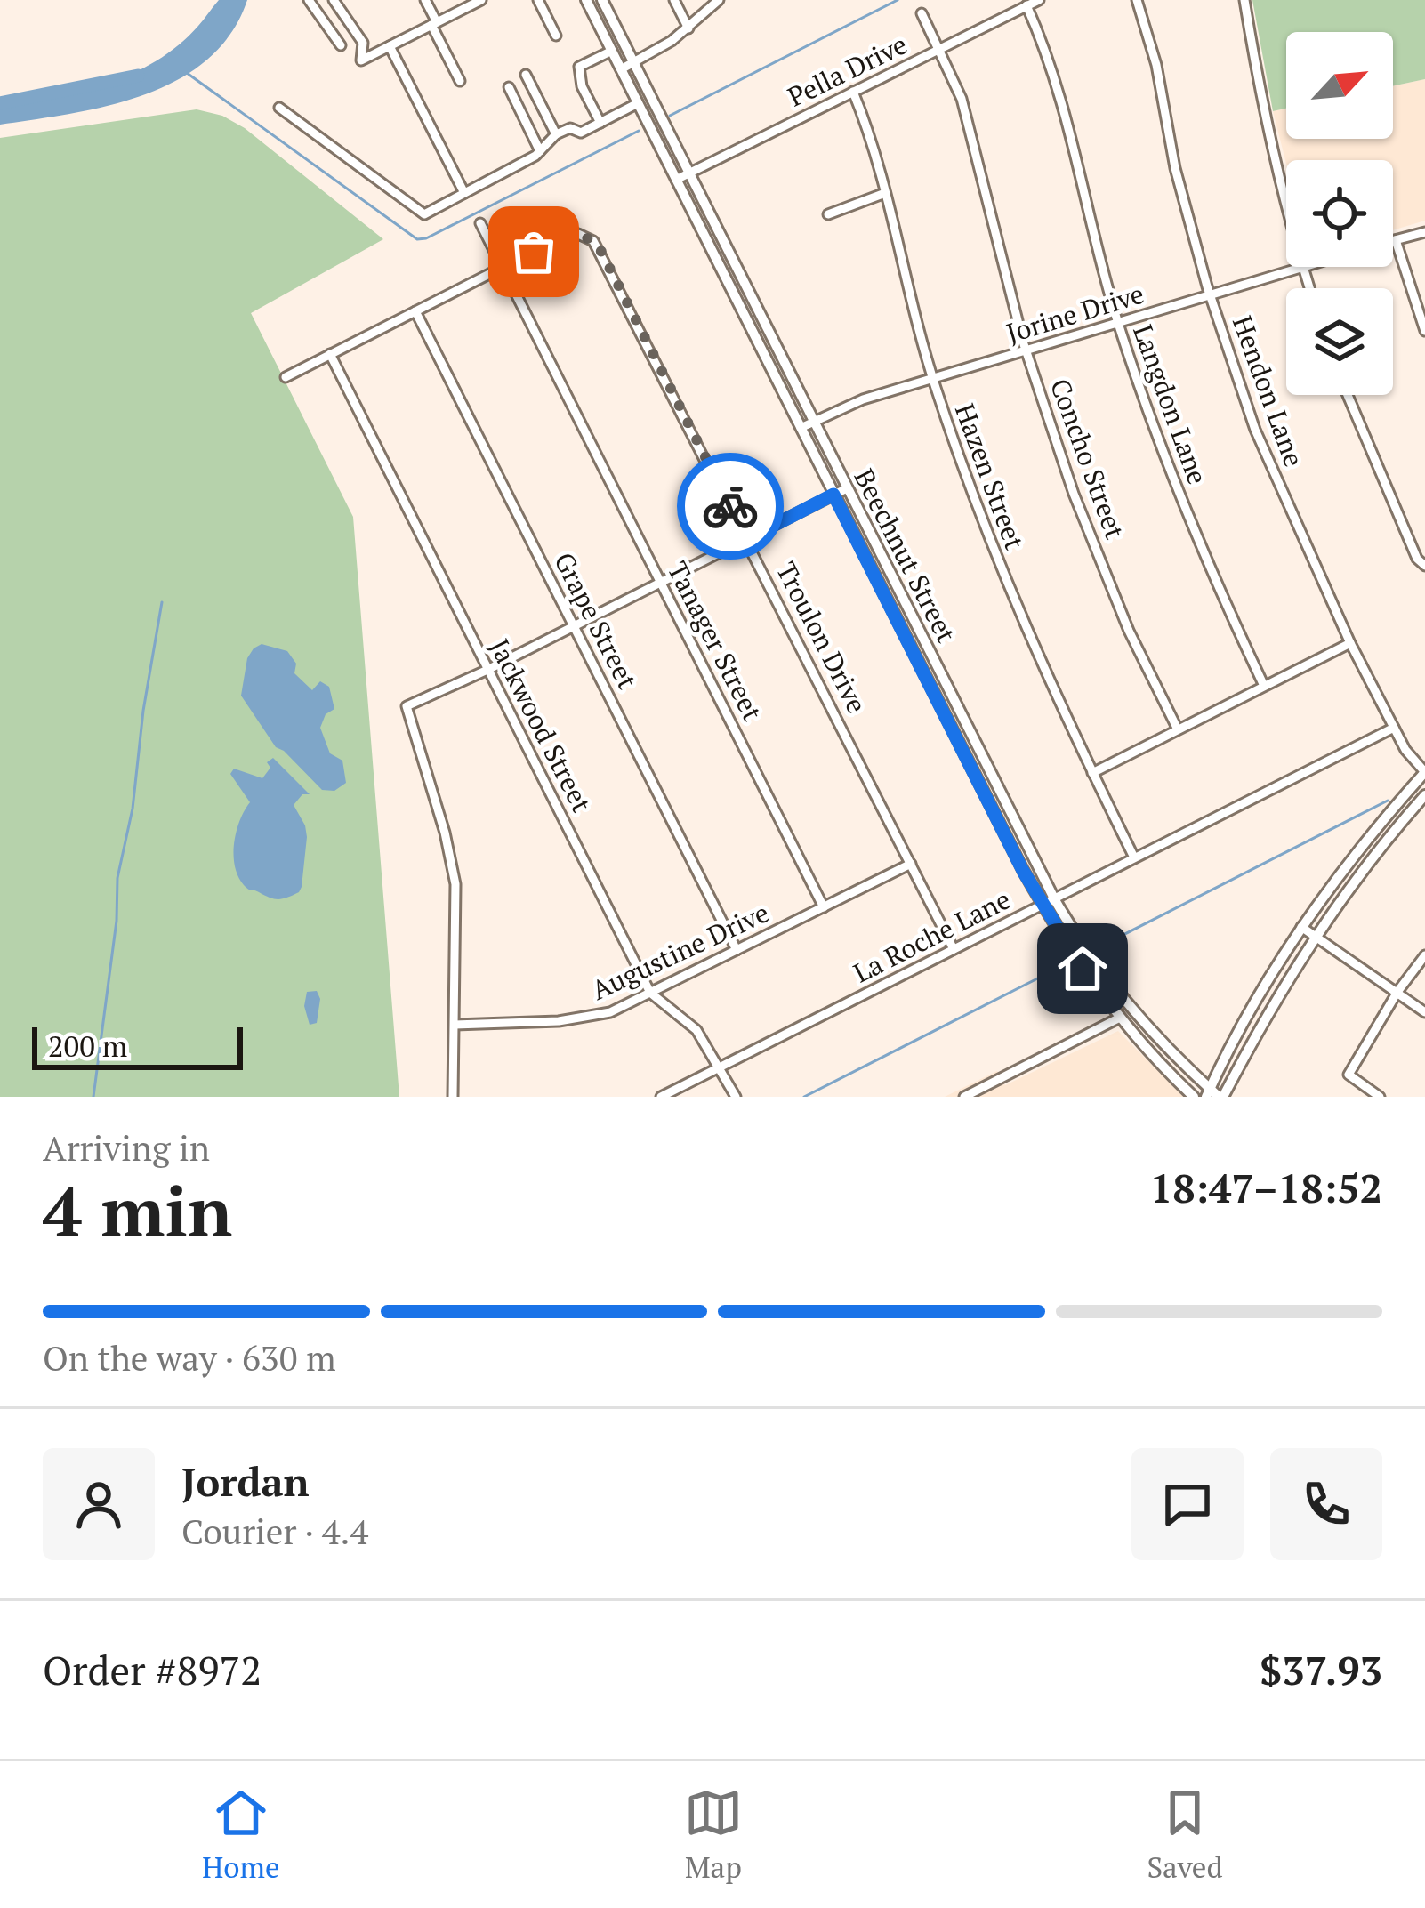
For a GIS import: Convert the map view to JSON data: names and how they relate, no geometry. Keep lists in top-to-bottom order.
{
  "streets": {
    "main road": ["Beechnut Street"],
    "street": [
      "Pella Drive",
      "Jorine Drive",
      "Hendon Lane",
      "Langdon Lane",
      "Concho Street",
      "Hazen Street",
      "Grape Street",
      "Troulon Drive",
      "Tanager Street",
      "Jackwood Street",
      "La Roche Lane",
      "Augustine Drive"
    ]
  },
  "crossings": [
    ["Pella Drive", "Langdon Lane"],
    ["Pella Drive", "Concho Street"],
    ["Pella Drive", "Hazen Street"],
    ["Pella Drive", "Beechnut Street"],
    ["Jorine Drive", "Hendon Lane"],
    ["Jorine Drive", "Langdon Lane"],
    ["Jorine Drive", "Concho Street"],
    ["Jorine Drive", "Hazen Street"],
    ["Jorine Drive", "Beechnut Street"],
    ["Hendon Lane", "La Roche Lane"],
    ["Hazen Street", "La Roche Lane"],
    ["Beechnut Street", "La Roche Lane"],
    ["Grape Street", "Augustine Drive"],
    ["Troulon Drive", "Tanager Street"],
    ["Troulon Drive", "La Roche Lane"],
    ["Troulon Drive", "Augustine Drive"],
    ["Tanager Street", "Augustine Drive"],
    ["Jackwood Street", "La Roche Lane"],
    ["Jackwood Street", "Augustine Drive"]
  ],
  "scale_bar": "200 m",
  "north": "top right",
  "page": {
    "scale": "200 m",
    "heading": ["4 min", "Arriving in", "18:47–18:52"],
    "panel": [
      "Jordan",
      "Courier · 4.4",
      "Order #8972",
      "$37.93"
    ],
    "bar": "On the way · 630 m",
    "tabs": ["Home", "Map", "Saved"]
  }
}
